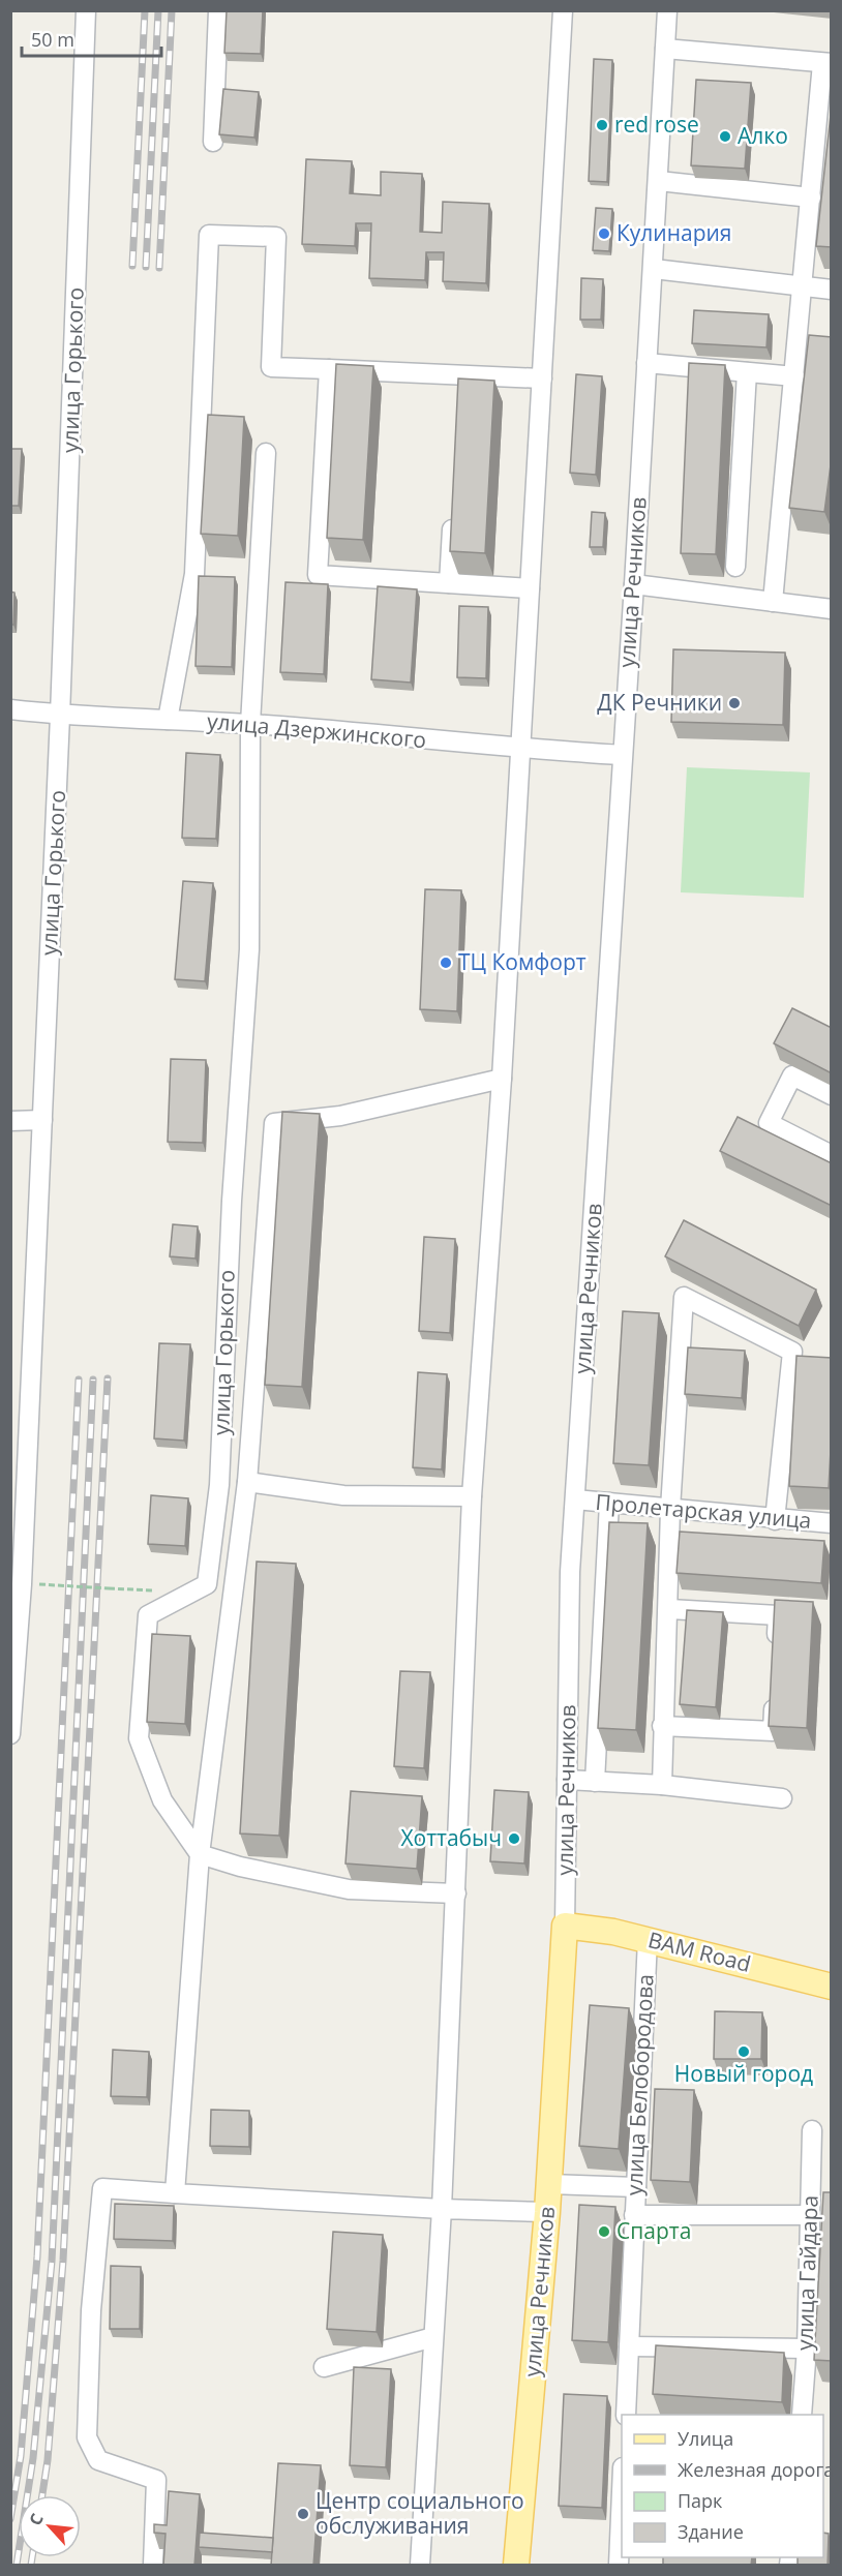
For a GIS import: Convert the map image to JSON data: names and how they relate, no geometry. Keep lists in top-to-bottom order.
{
  "streets": {
    "main road": ["улица Речников", "BAM Road"],
    "street": [
      "улица Горького",
      "улица Дзержинского",
      "Пролетарская улица",
      "улица Белобородова",
      "улица Гайдара"
    ]
  },
  "crossings": [
    ["улица Горького", "улица Дзержинского"],
    ["улица Речников", "улица Дзержинского"],
    ["улица Речников", "Пролетарская улица"],
    ["улица Речников", "BAM Road"],
    ["BAM Road", "улица Белобородова"]
  ],
  "places": [
    "red rose",
    "Алко",
    "Кулинария",
    "ДК Речники",
    "ТЦ Комфорт",
    "Хоттабыч",
    "Новый город",
    "Спарта",
    "Центр социального обслуживания"
  ],
  "legend": [
    "Улица",
    "Железная дорога",
    "Парк",
    "Здание"
  ],
  "scale_bar": "50 m",
  "north": "top left"
}
